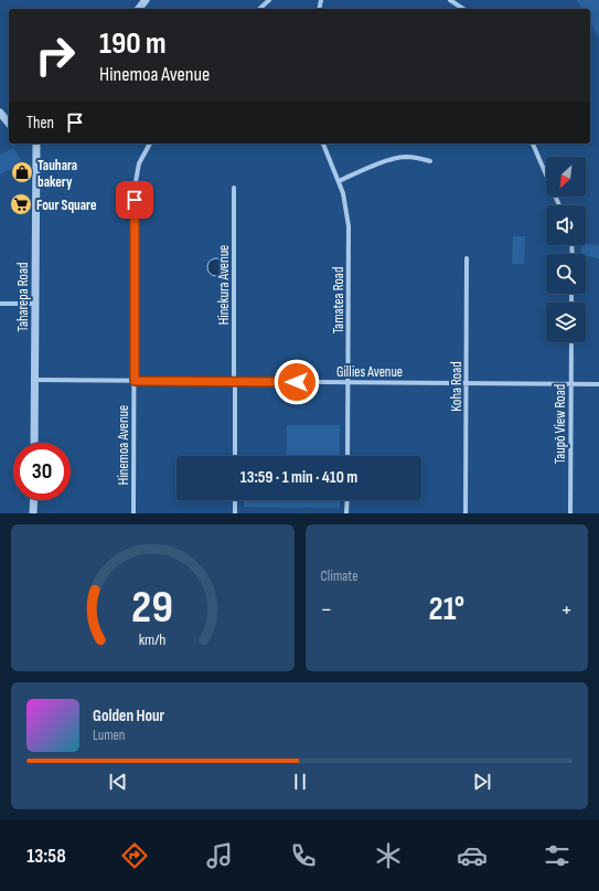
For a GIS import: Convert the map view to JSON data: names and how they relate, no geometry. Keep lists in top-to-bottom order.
{
  "streets": {
    "street": [
      "Hinekura Avenue",
      "Taharepa Road",
      "Tamatea Road",
      "Gillies Avenue",
      "Koha Road",
      "Taupō View Road",
      "Hinemoa Avenue"
    ]
  },
  "crossings": [
    ["Hinekura Avenue", "Gillies Avenue"],
    ["Taharepa Road", "Gillies Avenue"],
    ["Tamatea Road", "Gillies Avenue"],
    ["Gillies Avenue", "Koha Road"],
    ["Gillies Avenue", "Taupō View Road"],
    ["Gillies Avenue", "Hinemoa Avenue"]
  ],
  "places": {
    "shop": ["Tauhara bakery"],
    "supermarket": ["Four Square"]
  },
  "north": "bottom left",
  "page": {
    "turn": ["190 m", "Hinemoa Avenue"],
    "then": "Then",
    "limit": "30",
    "trip": "13:59 · 1 min · 410 m",
    "tile": "Climate",
    "heat": ["−", "21°", "+"],
    "song": ["Golden Hour", "Lumen"],
    "tabs": "13:58",
    "gauge": ["29", "km/h"]
  }
}
